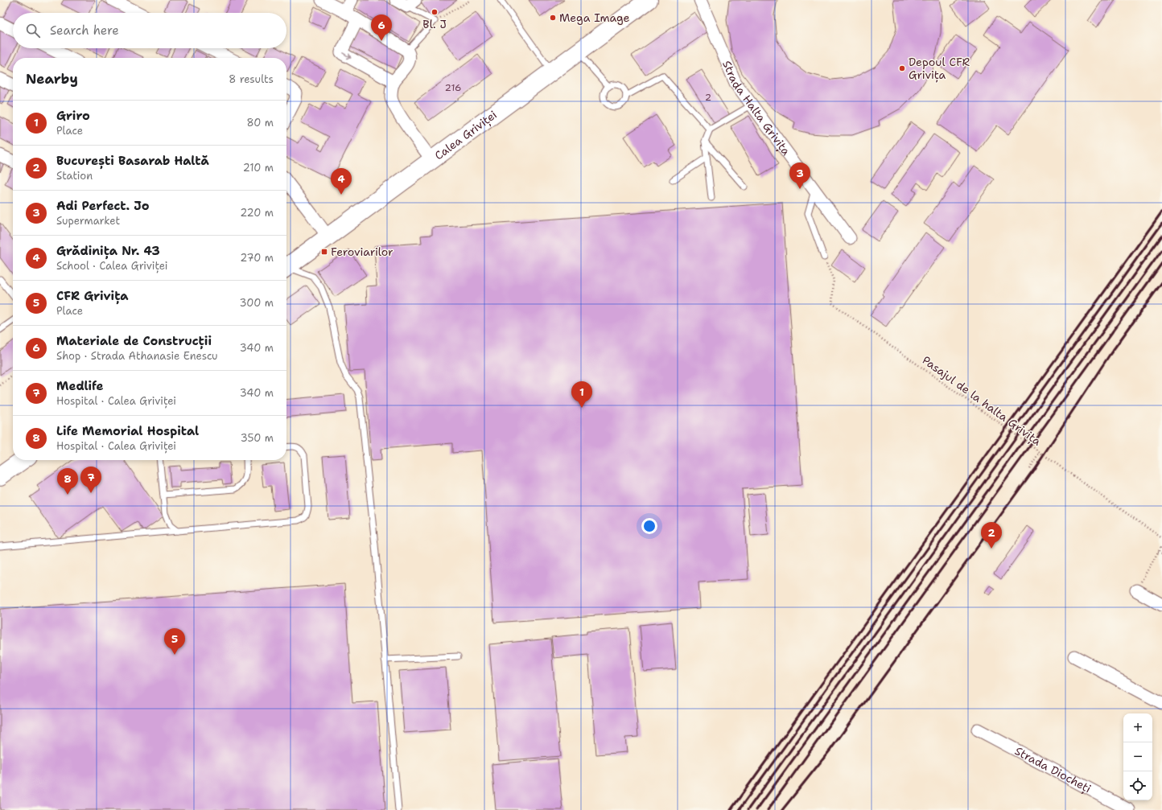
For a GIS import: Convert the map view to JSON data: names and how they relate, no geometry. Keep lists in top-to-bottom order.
{
  "streets": {
    "main road": ["Calea Griviței"],
    "street": ["Strada Halta Grivița", "Strada Diocheți"],
    "path": ["Pasajul de la halta Grivița"]
  },
  "places": {
    "other": ["Bl. J", "Mega Image", "Depoul CFR Grivița"],
    "transit": ["Feroviarilor"]
  },
  "house_numbers": ["216", "2"],
  "page": {
    "search": "Search here",
    "pins": [
      "6",
      "3",
      "4",
      "1",
      "7",
      "8",
      "2",
      "5"
    ],
    "heading": ["Nearby", "8 results"],
    "list": [
      {
        "mark": "1",
        "name": "Griro",
        "note": "Place",
        "value": "80 m"
      },
      {
        "mark": "2",
        "name": "București Basarab Haltă",
        "note": "Station",
        "value": "210 m"
      },
      {
        "mark": "3",
        "name": "Adi Perfect. Jo",
        "note": "Supermarket",
        "value": "220 m"
      },
      {
        "mark": "4",
        "name": "Grădinița Nr. 43",
        "note": "School · Calea Griviței",
        "value": "270 m"
      },
      {
        "mark": "5",
        "name": "CFR Grivița",
        "note": "Place",
        "value": "300 m"
      },
      {
        "mark": "6",
        "name": "Materiale de Construcții",
        "note": "Shop · Strada Athanasie Enescu",
        "value": "340 m"
      },
      {
        "mark": "7",
        "name": "Medlife",
        "note": "Hospital · Calea Griviței",
        "value": "340 m"
      },
      {
        "mark": "8",
        "name": "Life Memorial Hospital",
        "note": "Hospital · Calea Griviței",
        "value": "350 m"
      }
    ],
    "map_buttons": ["+", "−"]
  }
}
